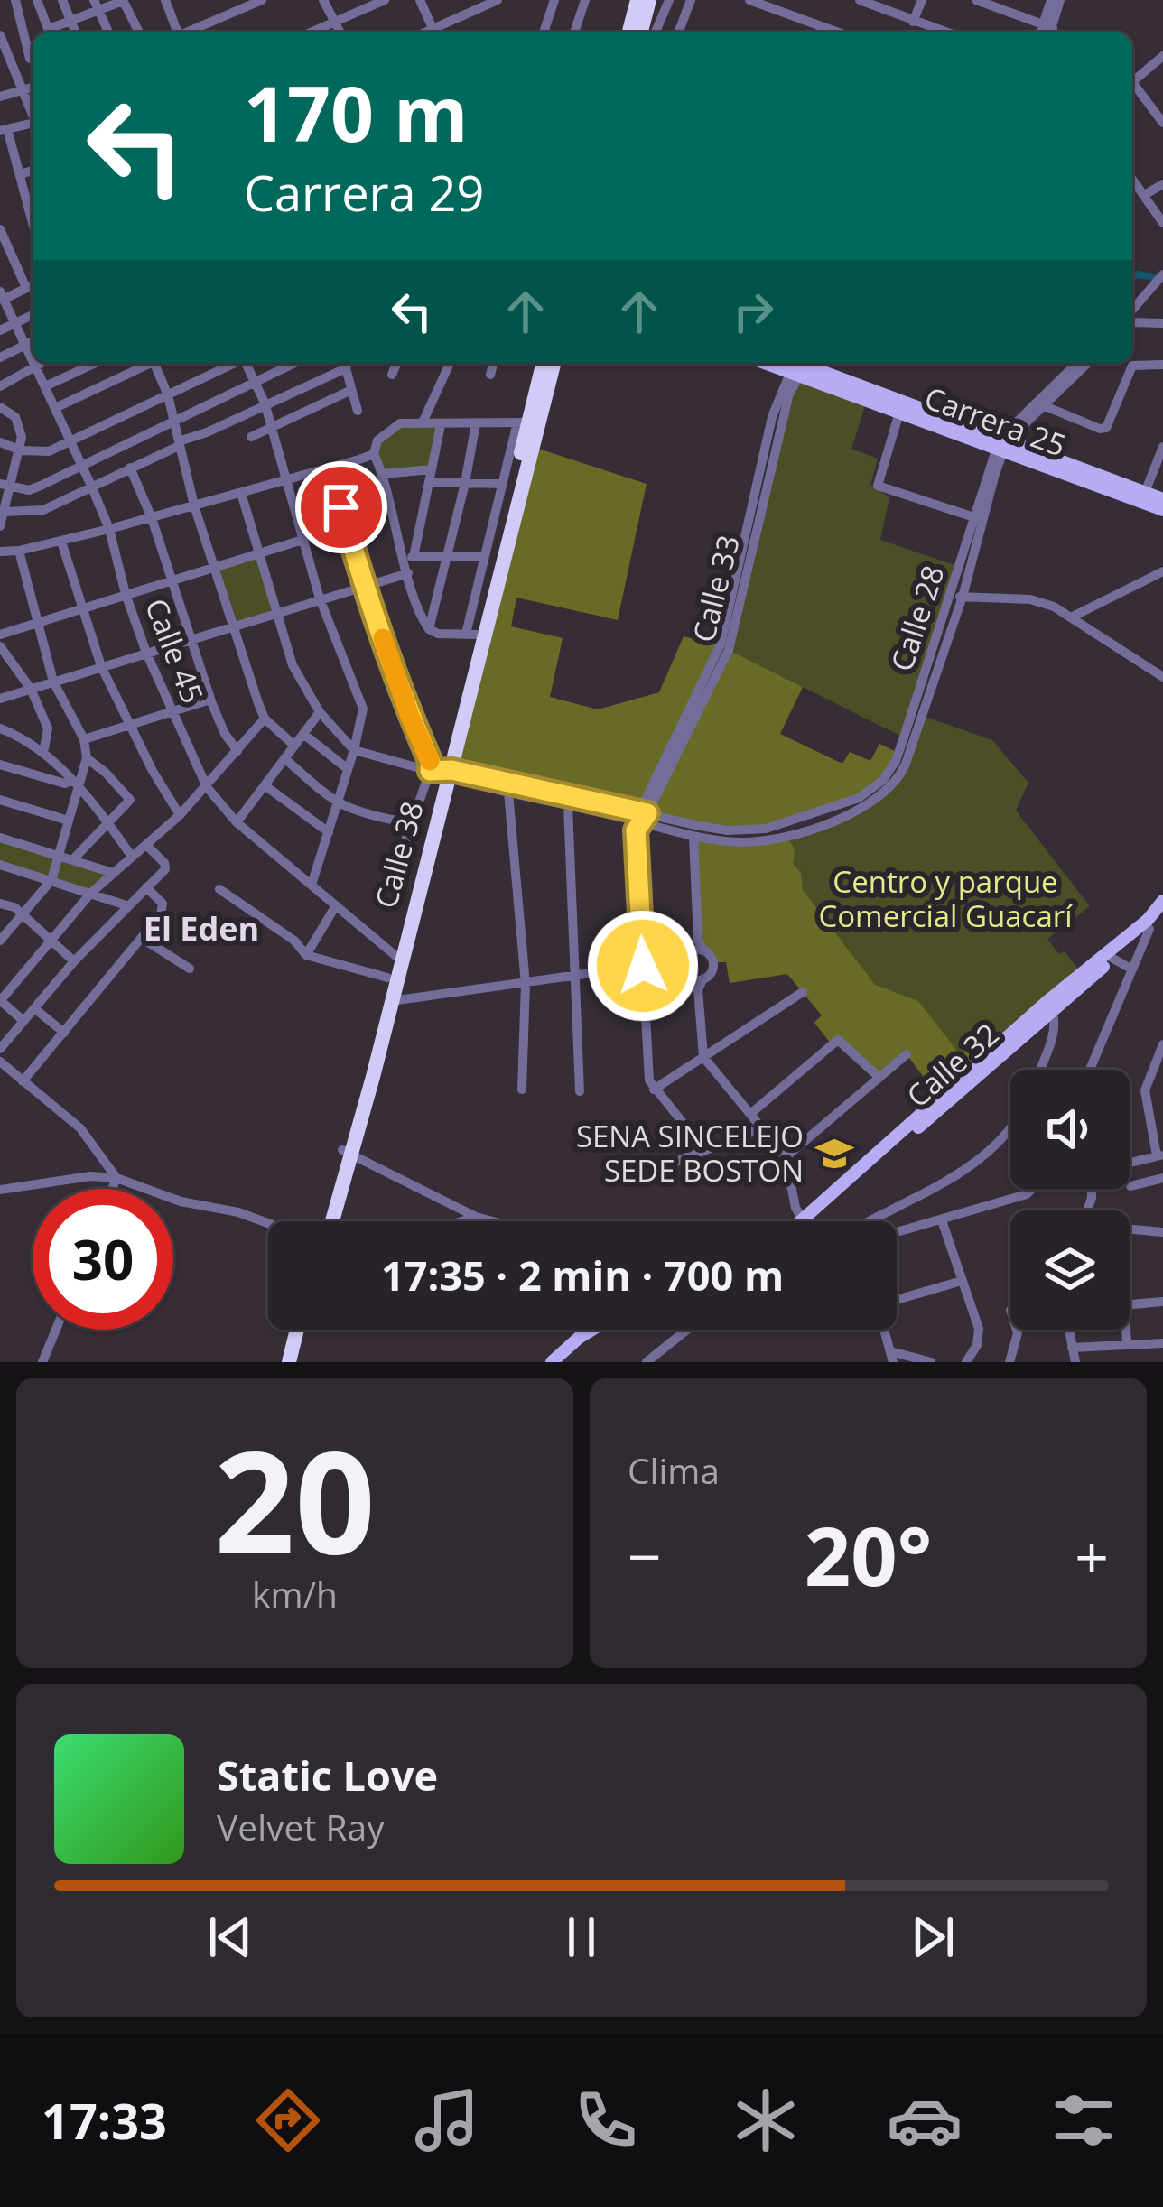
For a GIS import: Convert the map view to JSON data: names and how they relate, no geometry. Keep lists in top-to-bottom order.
{
  "streets": {
    "highway": ["Calle 38"],
    "main road": ["Carrera 25", "Calle 32"],
    "street": ["Calle 33", "Calle 28", "Calle 45"]
  },
  "crossings": [
    ["Carrera 25", "Calle 33"],
    ["Carrera 25", "Calle 28"],
    ["Calle 33", "Calle 28"],
    ["Calle 45", "Calle 38"]
  ],
  "districts": ["El Eden"],
  "parks": ["Centro y parque Comercial Guacarí"],
  "places": {
    "school or university": ["SENA SINCELEJO SEDE BOSTON"]
  },
  "page": {
    "turn": ["170 m", "Carrera 29"],
    "limit": "30",
    "trip": "17:35 · 2 min · 700 m",
    "tile": [
      ["20", "km/h"],
      "Clima"
    ],
    "heat": ["−", "20°", "+"],
    "song": ["Static Love", "Velvet Ray"],
    "tabs": "17:33"
  }
}
